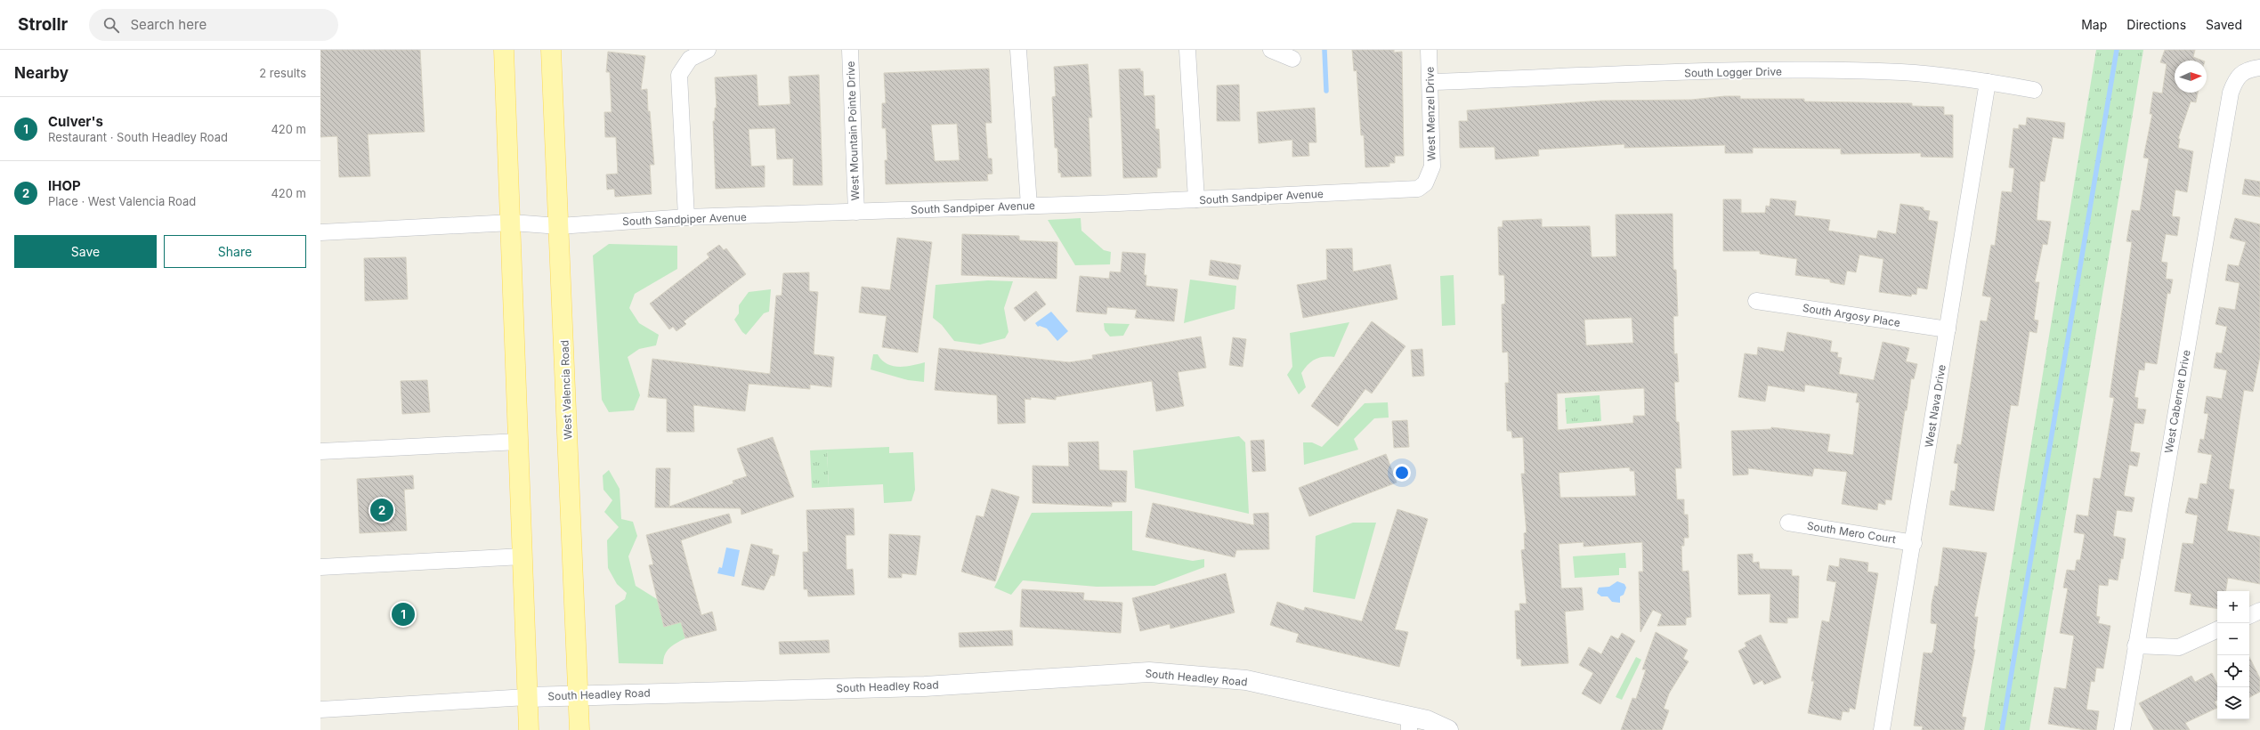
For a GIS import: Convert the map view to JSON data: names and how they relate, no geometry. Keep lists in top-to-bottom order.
{
  "streets": {
    "main road": ["West Valencia Road"],
    "street": [
      "South Logger Drive",
      "West Menzel Drive",
      "West Mountain Pointe Drive",
      "South Sandpiper Avenue",
      "South Argosy Place",
      "West Cabernet Drive",
      "West Nava Drive",
      "South Mero Court",
      "South Headley Road"
    ]
  },
  "crossings": [
    ["South Logger Drive", "West Menzel Drive"],
    ["South Logger Drive", "West Nava Drive"],
    ["West Menzel Drive", "South Sandpiper Avenue"],
    ["West Mountain Pointe Drive", "South Sandpiper Avenue"],
    ["South Sandpiper Avenue", "West Valencia Road"],
    ["South Argosy Place", "West Nava Drive"],
    ["West Valencia Road", "South Headley Road"],
    ["West Nava Drive", "South Mero Court"]
  ],
  "north": "right",
  "page": {
    "header": "Strollr",
    "search": "Search here",
    "nav": ["Map", "Directions", "Saved"],
    "heading": ["Nearby", "2 results"],
    "list": [
      {
        "mark": "1",
        "name": "Culver's",
        "note": "Restaurant · South Headley Road",
        "value": "420 m"
      },
      {
        "mark": "2",
        "name": "IHOP",
        "note": "Place · West Valencia Road",
        "value": "420 m"
      }
    ],
    "buttons": ["Save", "Share"],
    "pins": ["2", "1"],
    "map_buttons": ["+", "−"]
  }
}
